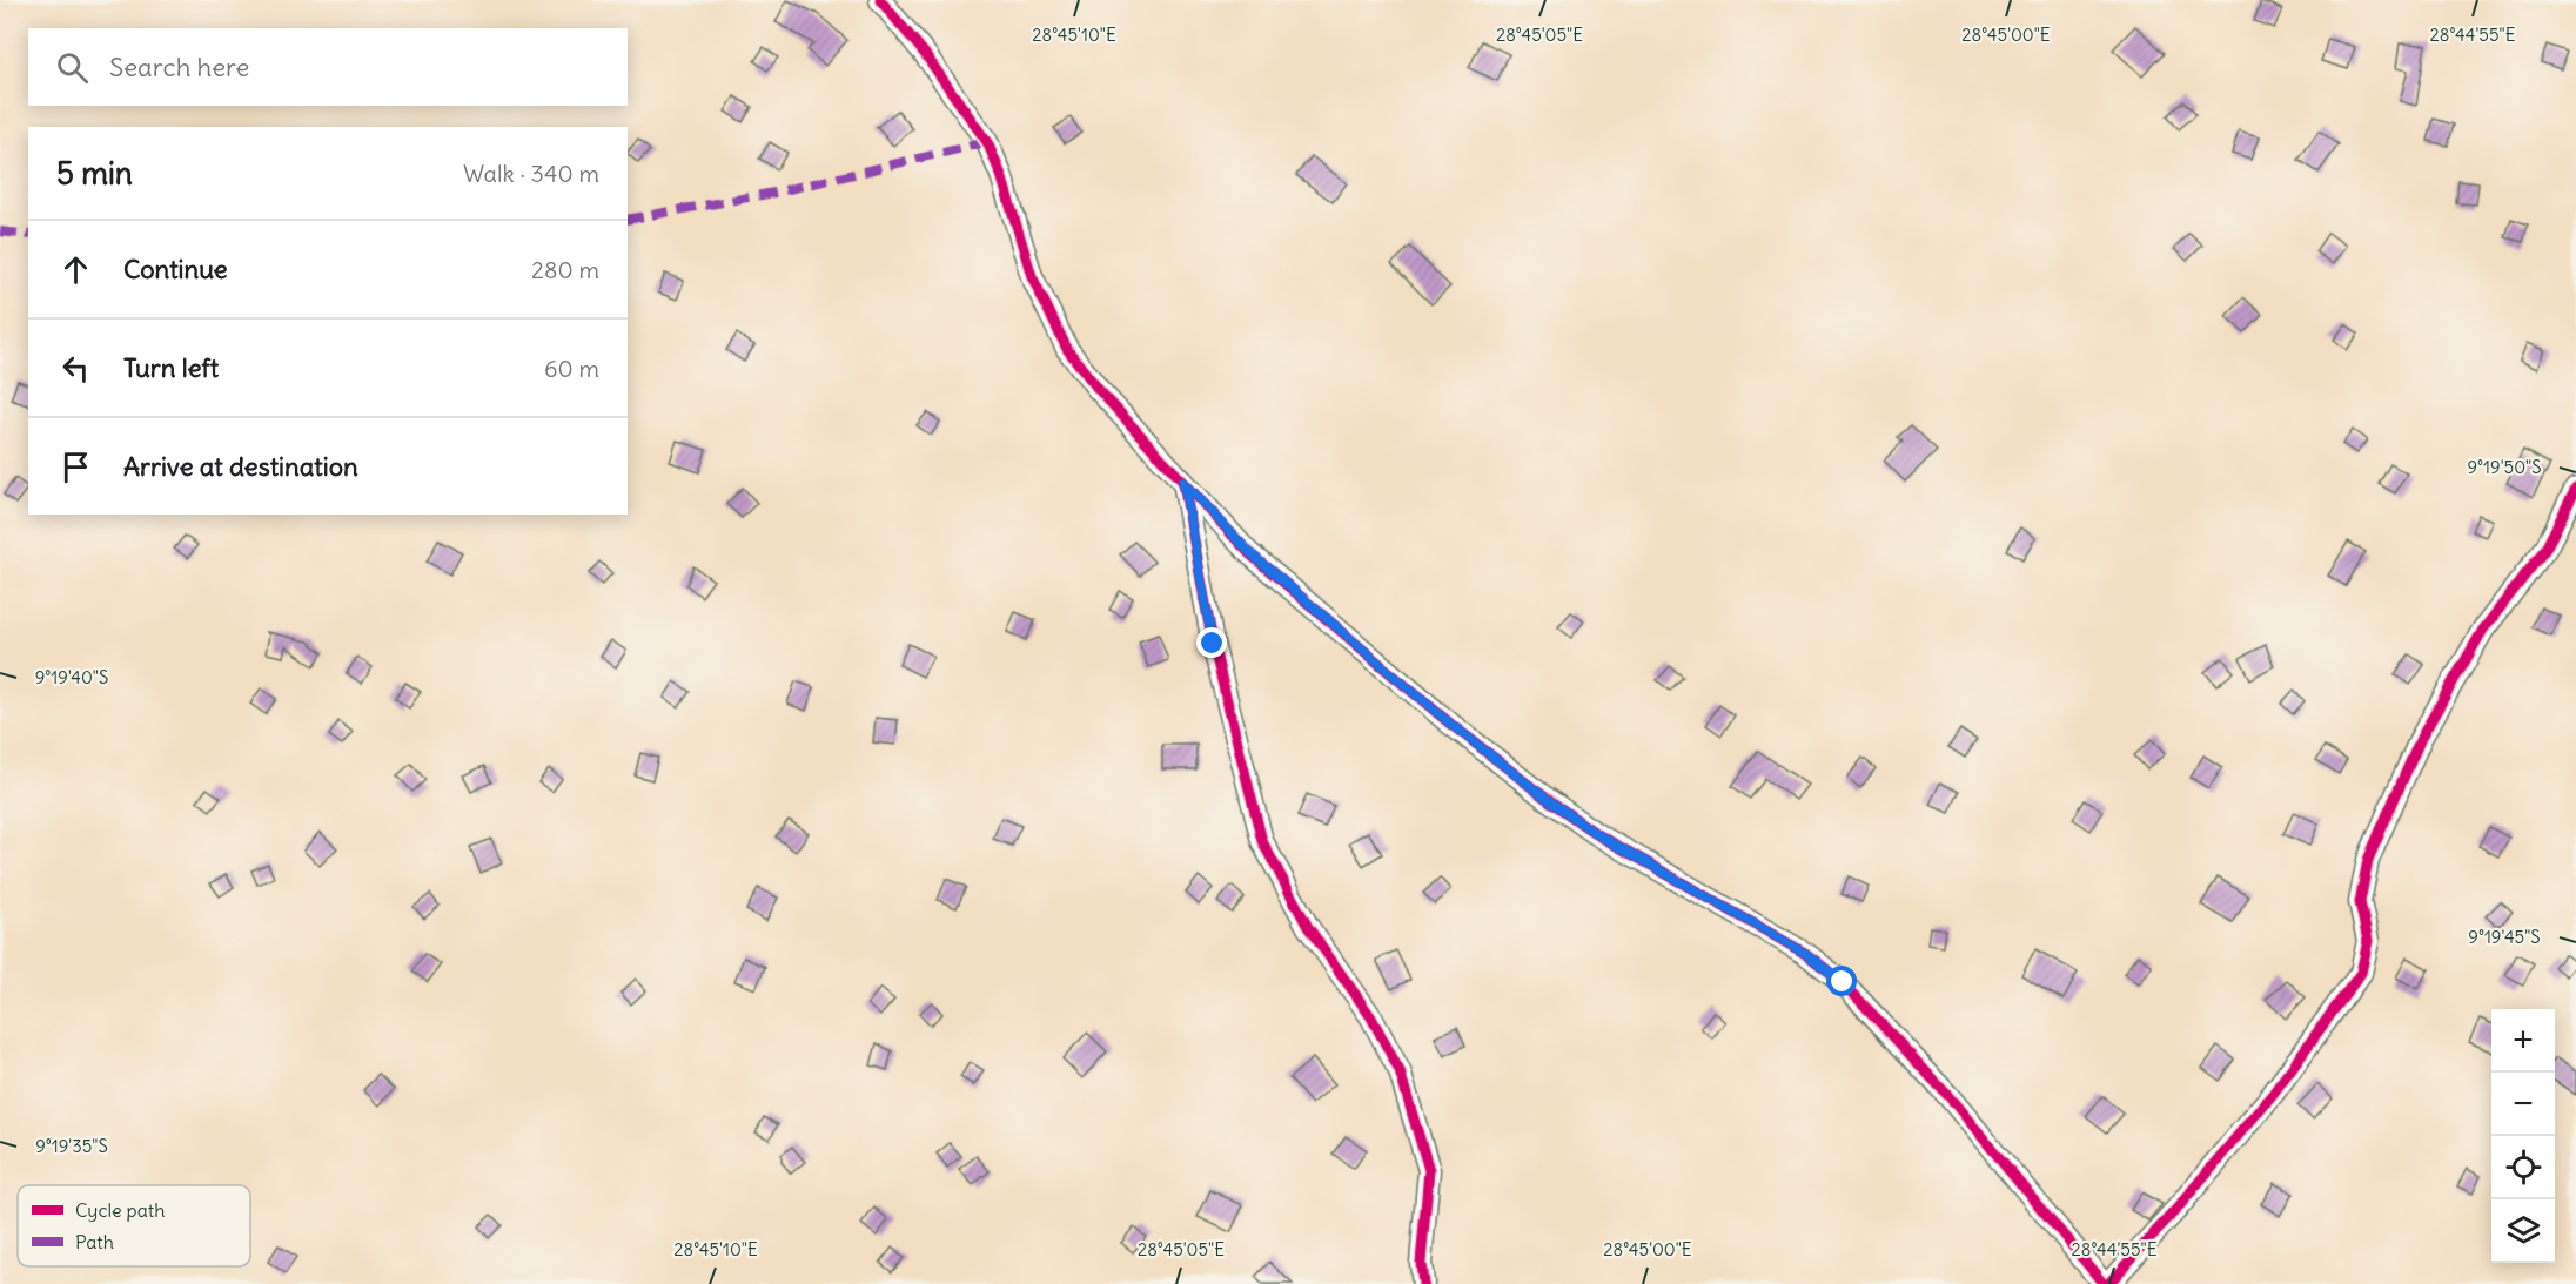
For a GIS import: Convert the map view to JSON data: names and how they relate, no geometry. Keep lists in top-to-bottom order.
{
  "legend": ["Cycle path", "Path"],
  "page": {
    "search": "Search here",
    "heading": ["5 min", "Walk · 340 m"],
    "list": [
      ["Continue", "280 m"],
      ["Turn left", "60 m"],
      "Arrive at destination"
    ],
    "map_buttons": ["+", "−"]
  },
  "coordinates": [
    "28°45'10\"E",
    "28°45'05\"E",
    "28°45'00\"E",
    "28°44'55\"E",
    "9°19'50\"S",
    "9°19'40\"S",
    "9°19'45\"S",
    "9°19'35\"S"
  ]
}
